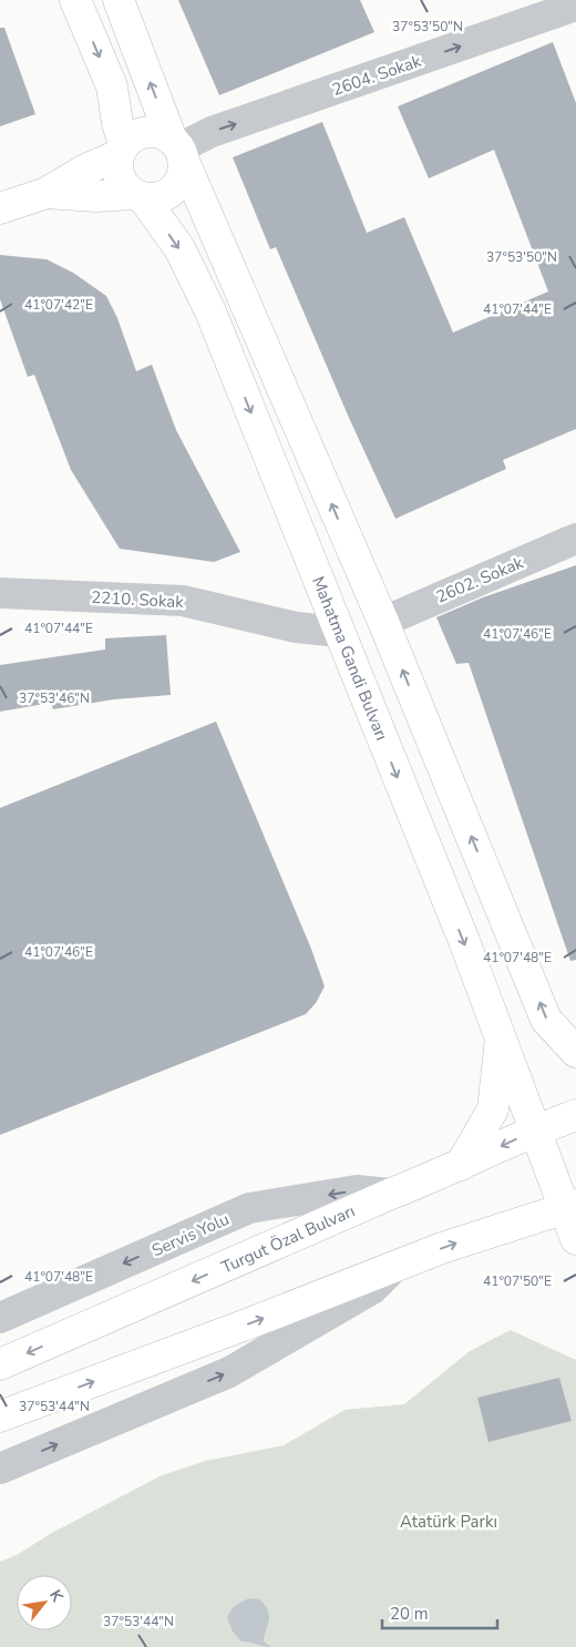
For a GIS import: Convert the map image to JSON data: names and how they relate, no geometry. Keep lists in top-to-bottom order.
{
  "streets": {
    "main road": ["Mahatma Gandi Bulvarı", "Turgut Özal Bulvarı"],
    "street": [
      "2604. Sokak",
      "2602. Sokak",
      "2210. Sokak",
      "Servis Yolu"
    ]
  },
  "crossings": [
    ["2604. Sokak", "Mahatma Gandi Bulvarı"],
    ["2210. Sokak", "Mahatma Gandi Bulvarı"],
    ["Mahatma Gandi Bulvarı", "Turgut Özal Bulvarı"],
    ["Servis Yolu", "Turgut Özal Bulvarı"]
  ],
  "one_way": ["2604. Sokak"],
  "parks": ["Atatürk Parkı"],
  "scale_bar": "20 m",
  "north": "top right",
  "coordinates": [
    "37°53'50\"N",
    "41°07'42\"E",
    "41°07'44\"E",
    "41°07'46\"E",
    "37°53'46\"N",
    "41°07'48\"E",
    "41°07'50\"E",
    "37°53'44\"N"
  ]
}
